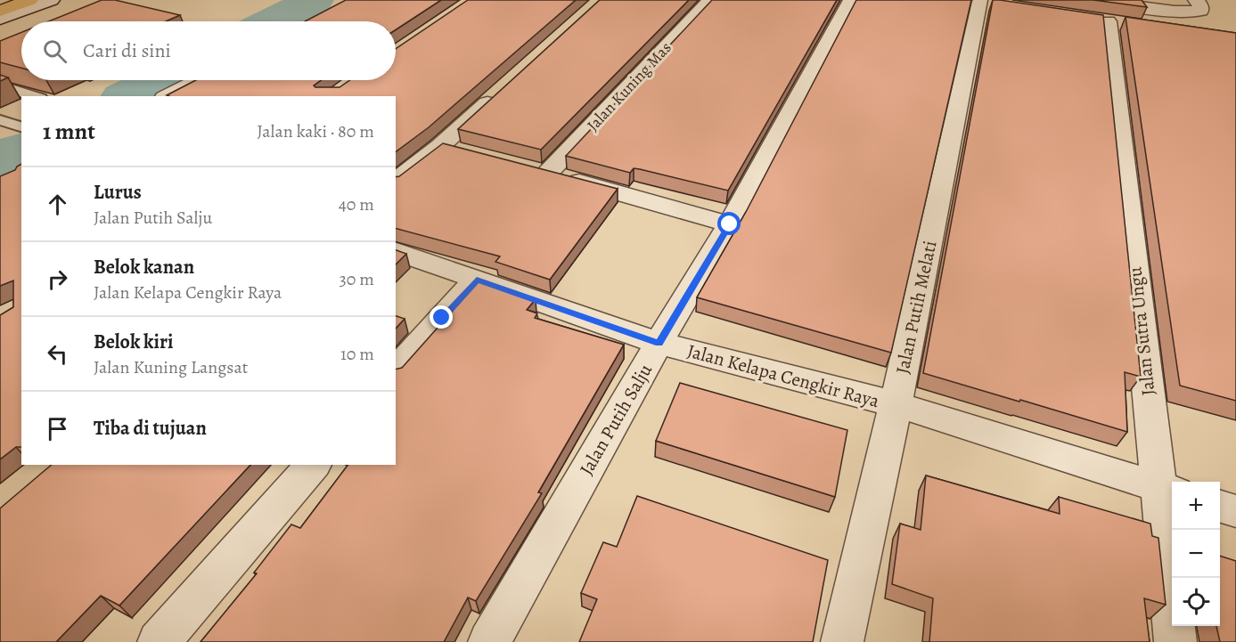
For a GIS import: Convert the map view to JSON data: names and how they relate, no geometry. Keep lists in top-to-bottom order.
{
  "streets": {
    "street": [
      "Jalan Kuning Mas",
      "Jalan Putih Melati",
      "Jalan Sutra Ungu",
      "Jalan Kelapa Cengkir Raya",
      "Jalan Putih Salju"
    ]
  },
  "crossings": [
    ["Jalan Kuning Mas", "Jalan Putih Salju"],
    ["Jalan Putih Melati", "Jalan Kelapa Cengkir Raya"],
    ["Jalan Sutra Ungu", "Jalan Kelapa Cengkir Raya"],
    ["Jalan Kelapa Cengkir Raya", "Jalan Putih Salju"]
  ],
  "page": {
    "search": "Cari di sini",
    "heading": ["1 mnt", "Jalan kaki · 80 m"],
    "list": [
      ["Lurus", "Jalan Putih Salju", "40 m"],
      ["Belok kanan", "Jalan Kelapa Cengkir Raya", "30 m"],
      ["Belok kiri", "Jalan Kuning Langsat", "10 m"],
      "Tiba di tujuan"
    ],
    "map_buttons": ["+", "−"]
  }
}
